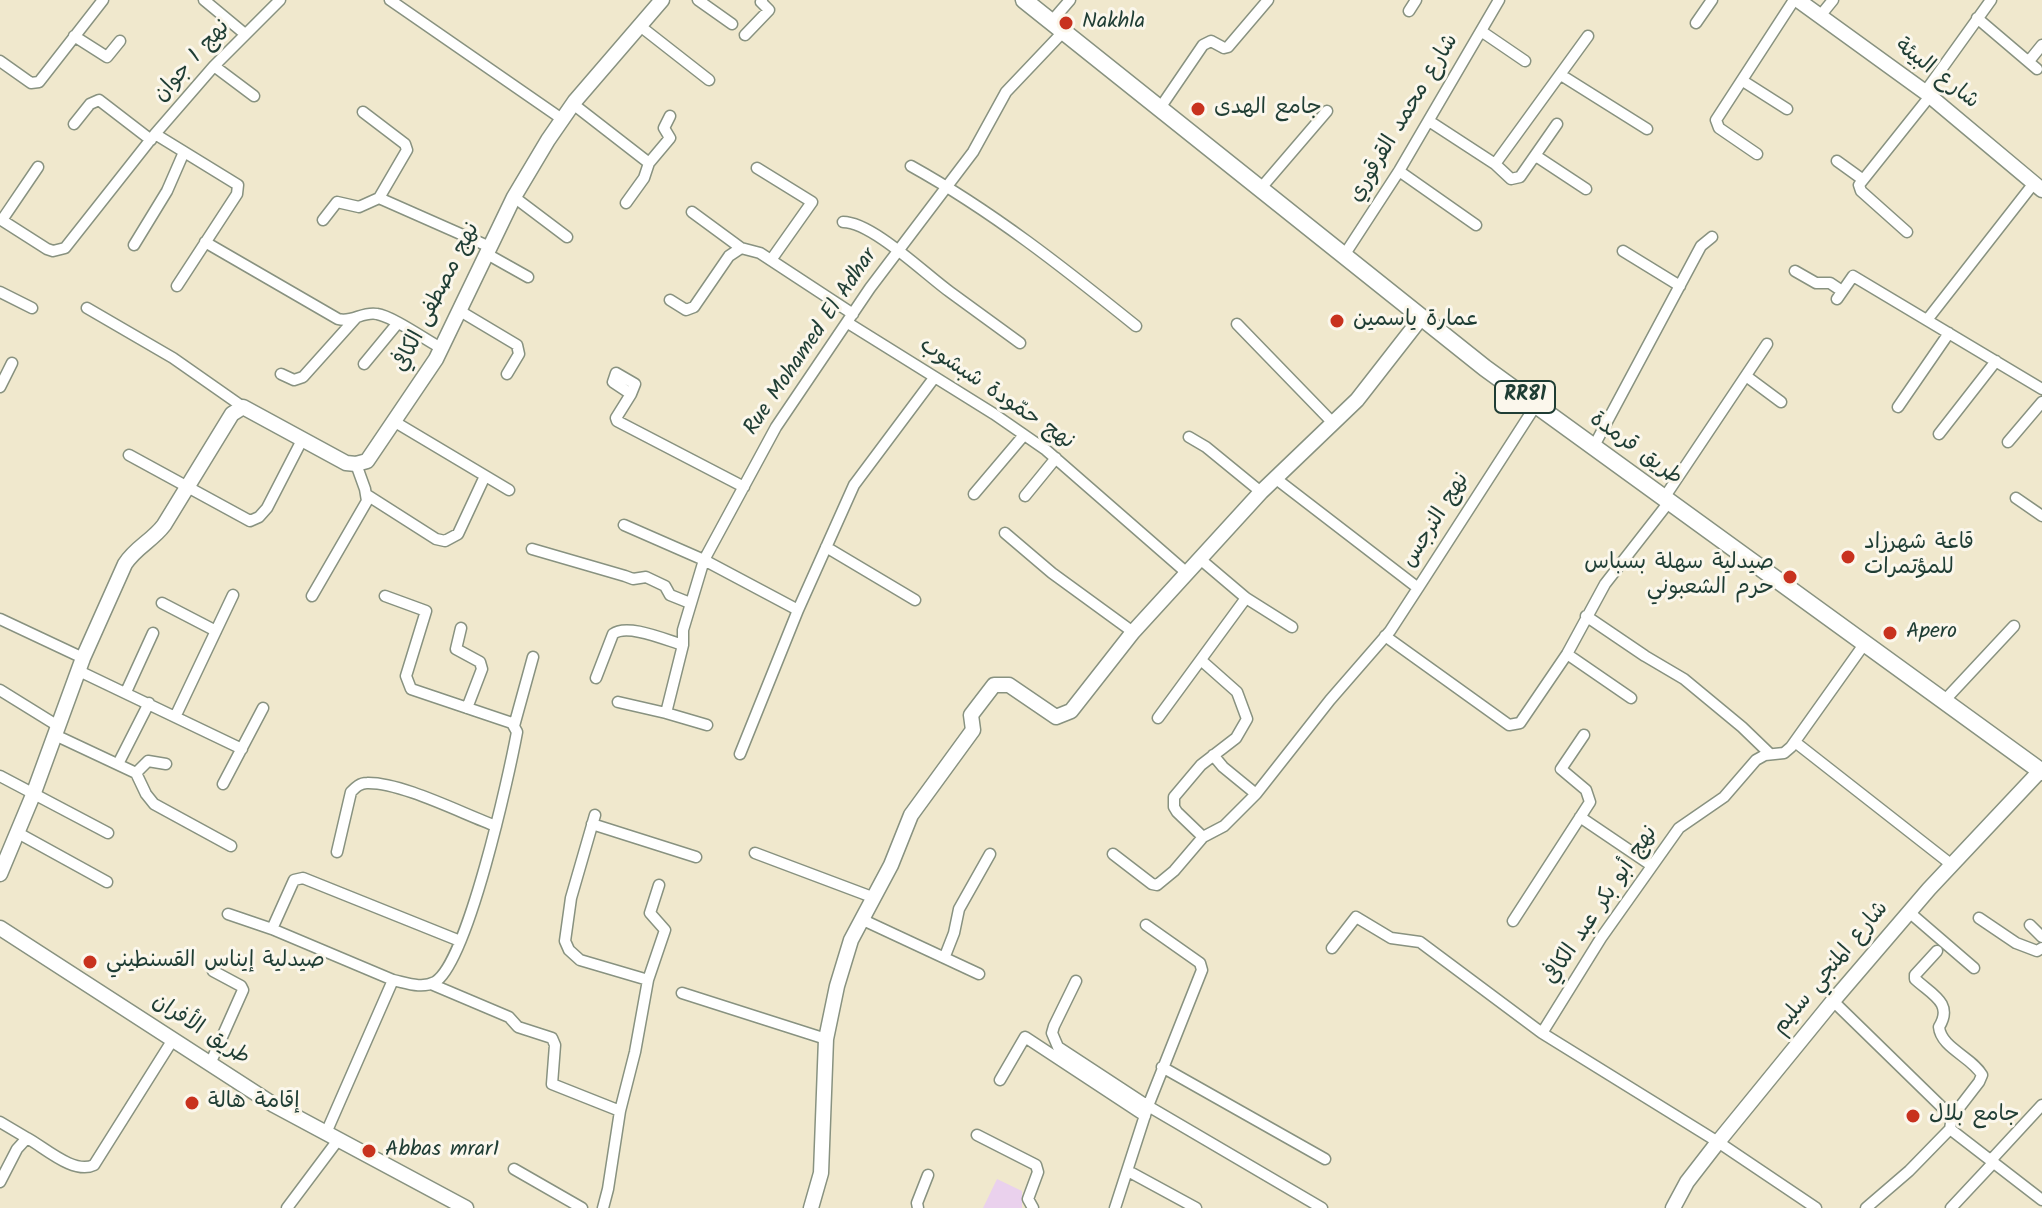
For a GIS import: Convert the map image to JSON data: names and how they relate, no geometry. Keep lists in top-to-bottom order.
{
  "streets": {
    "main road": ["RR81", "طريق قرمدة"],
    "street": [
      "نهج 1 جوان",
      "شارع البيئة",
      "شارع محمد القرقوري",
      "نهج مصطفى الكافي",
      "Rue Mohamed El Adhar",
      "نهج حمّودة شبشوب",
      "نهج النرجس",
      "نهج أبو بكر عبد الكافي",
      "شارع المنجي سليم",
      "طريق الأفران"
    ]
  },
  "crossings": [
    ["شارع محمد القرقوري", "طريق قرمدة"],
    ["Rue Mohamed El Adhar", "نهج حمّودة شبشوب"],
    ["Rue Mohamed El Adhar", "طريق قرمدة"],
    ["طريق قرمدة", "نهج النرجس"],
    ["طريق قرمدة", "نهج أبو بكر عبد الكافي"],
    ["طريق قرمدة", "شارع المنجي سليم"]
  ],
  "places": [
    "Nakhla",
    "جامع الهدى",
    "عمارة ياسمين",
    "قاعة شهرزاد للمؤتمرات",
    "صيدلية سهلة بسباس حرم الشعبوني",
    "Apero",
    "صيدلية إيناس القسنطيني",
    "إقامة هالة",
    "جامع بلال",
    "Abbas mrar1"
  ]
}
